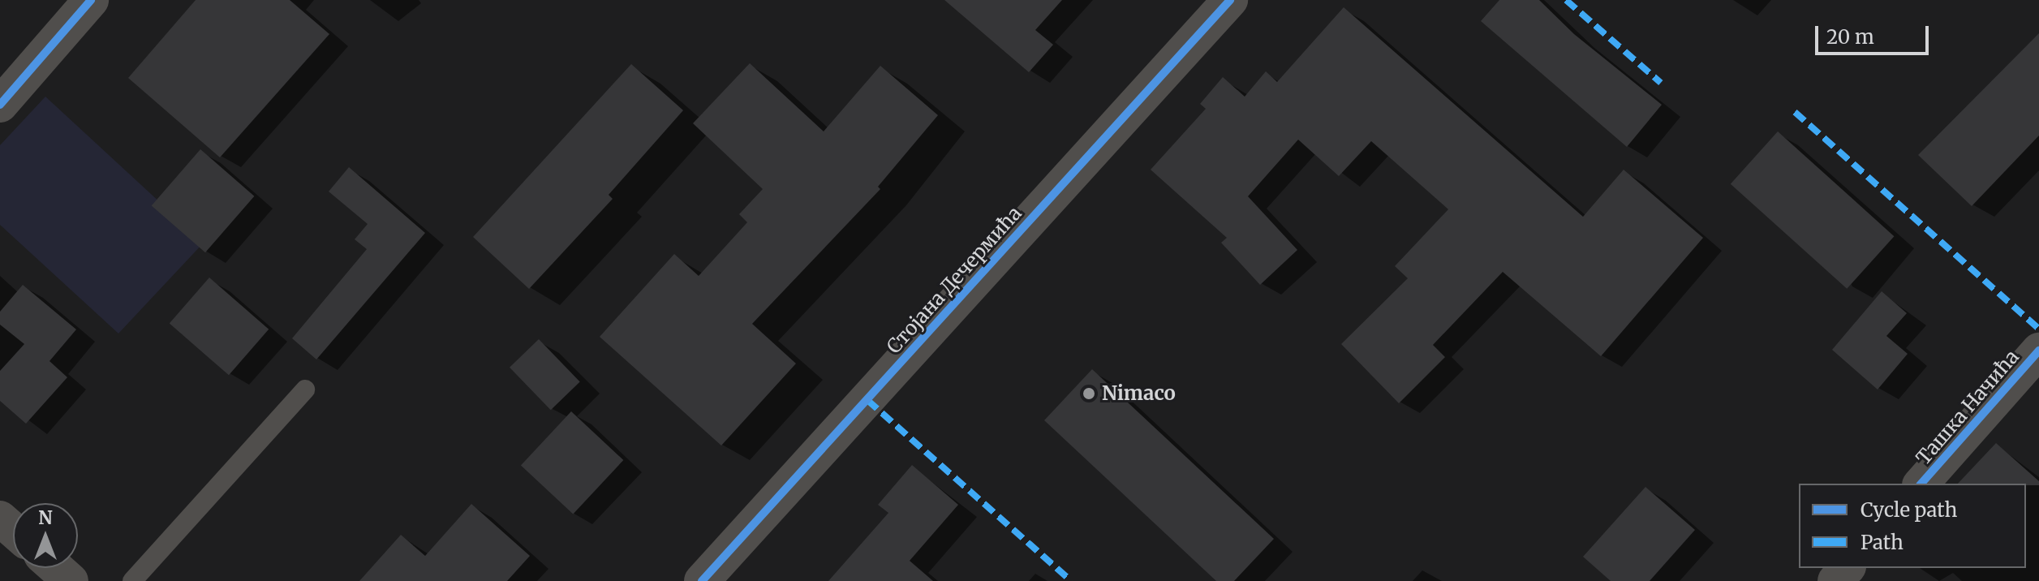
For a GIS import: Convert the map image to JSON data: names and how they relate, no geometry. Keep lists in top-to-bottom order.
{
  "streets": {
    "street": ["Стојана Дечермића", "Ташка Начића"]
  },
  "places": ["Nimaco"],
  "legend": ["Cycle path", "Path"],
  "scale_bar": "20 m",
  "north": "top"
}
